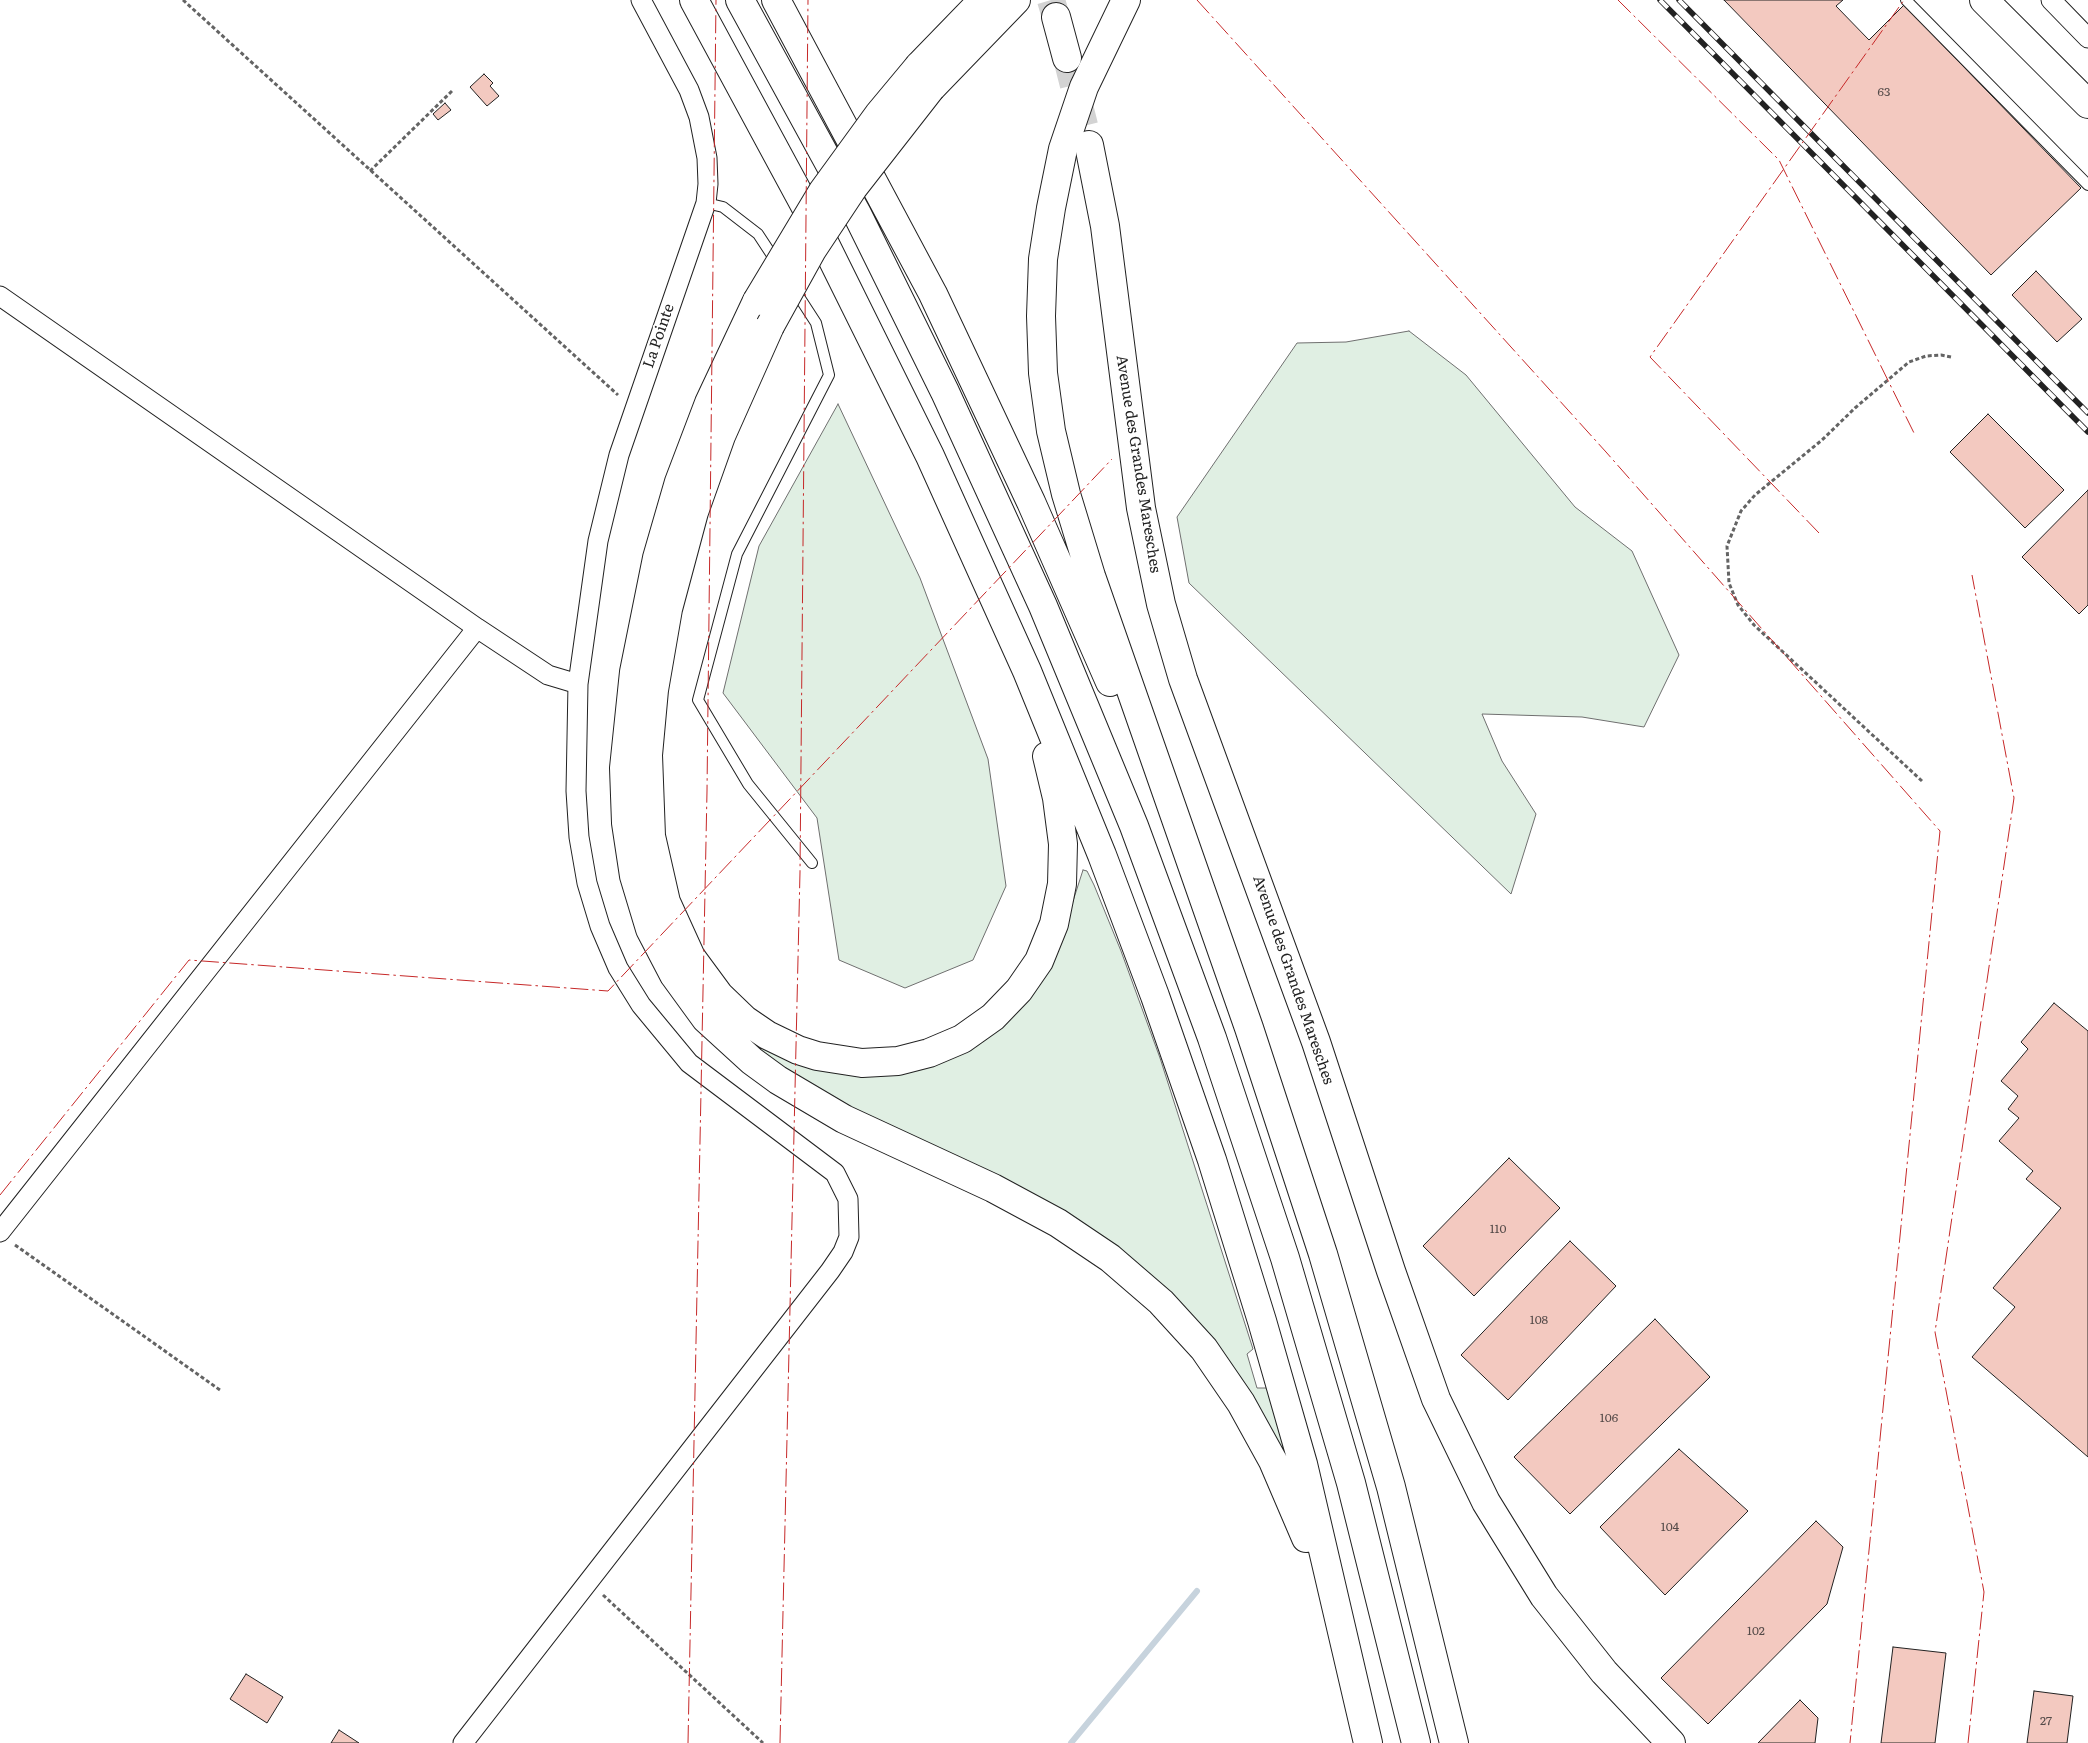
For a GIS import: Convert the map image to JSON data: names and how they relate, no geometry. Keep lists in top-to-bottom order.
{
  "streets": {
    "main road": ["Avenue des Grandes Maresches"],
    "street": ["La Pointe"]
  },
  "house_numbers": [
    "63",
    "110",
    "108",
    "106",
    "104",
    "102",
    "27"
  ]
}
